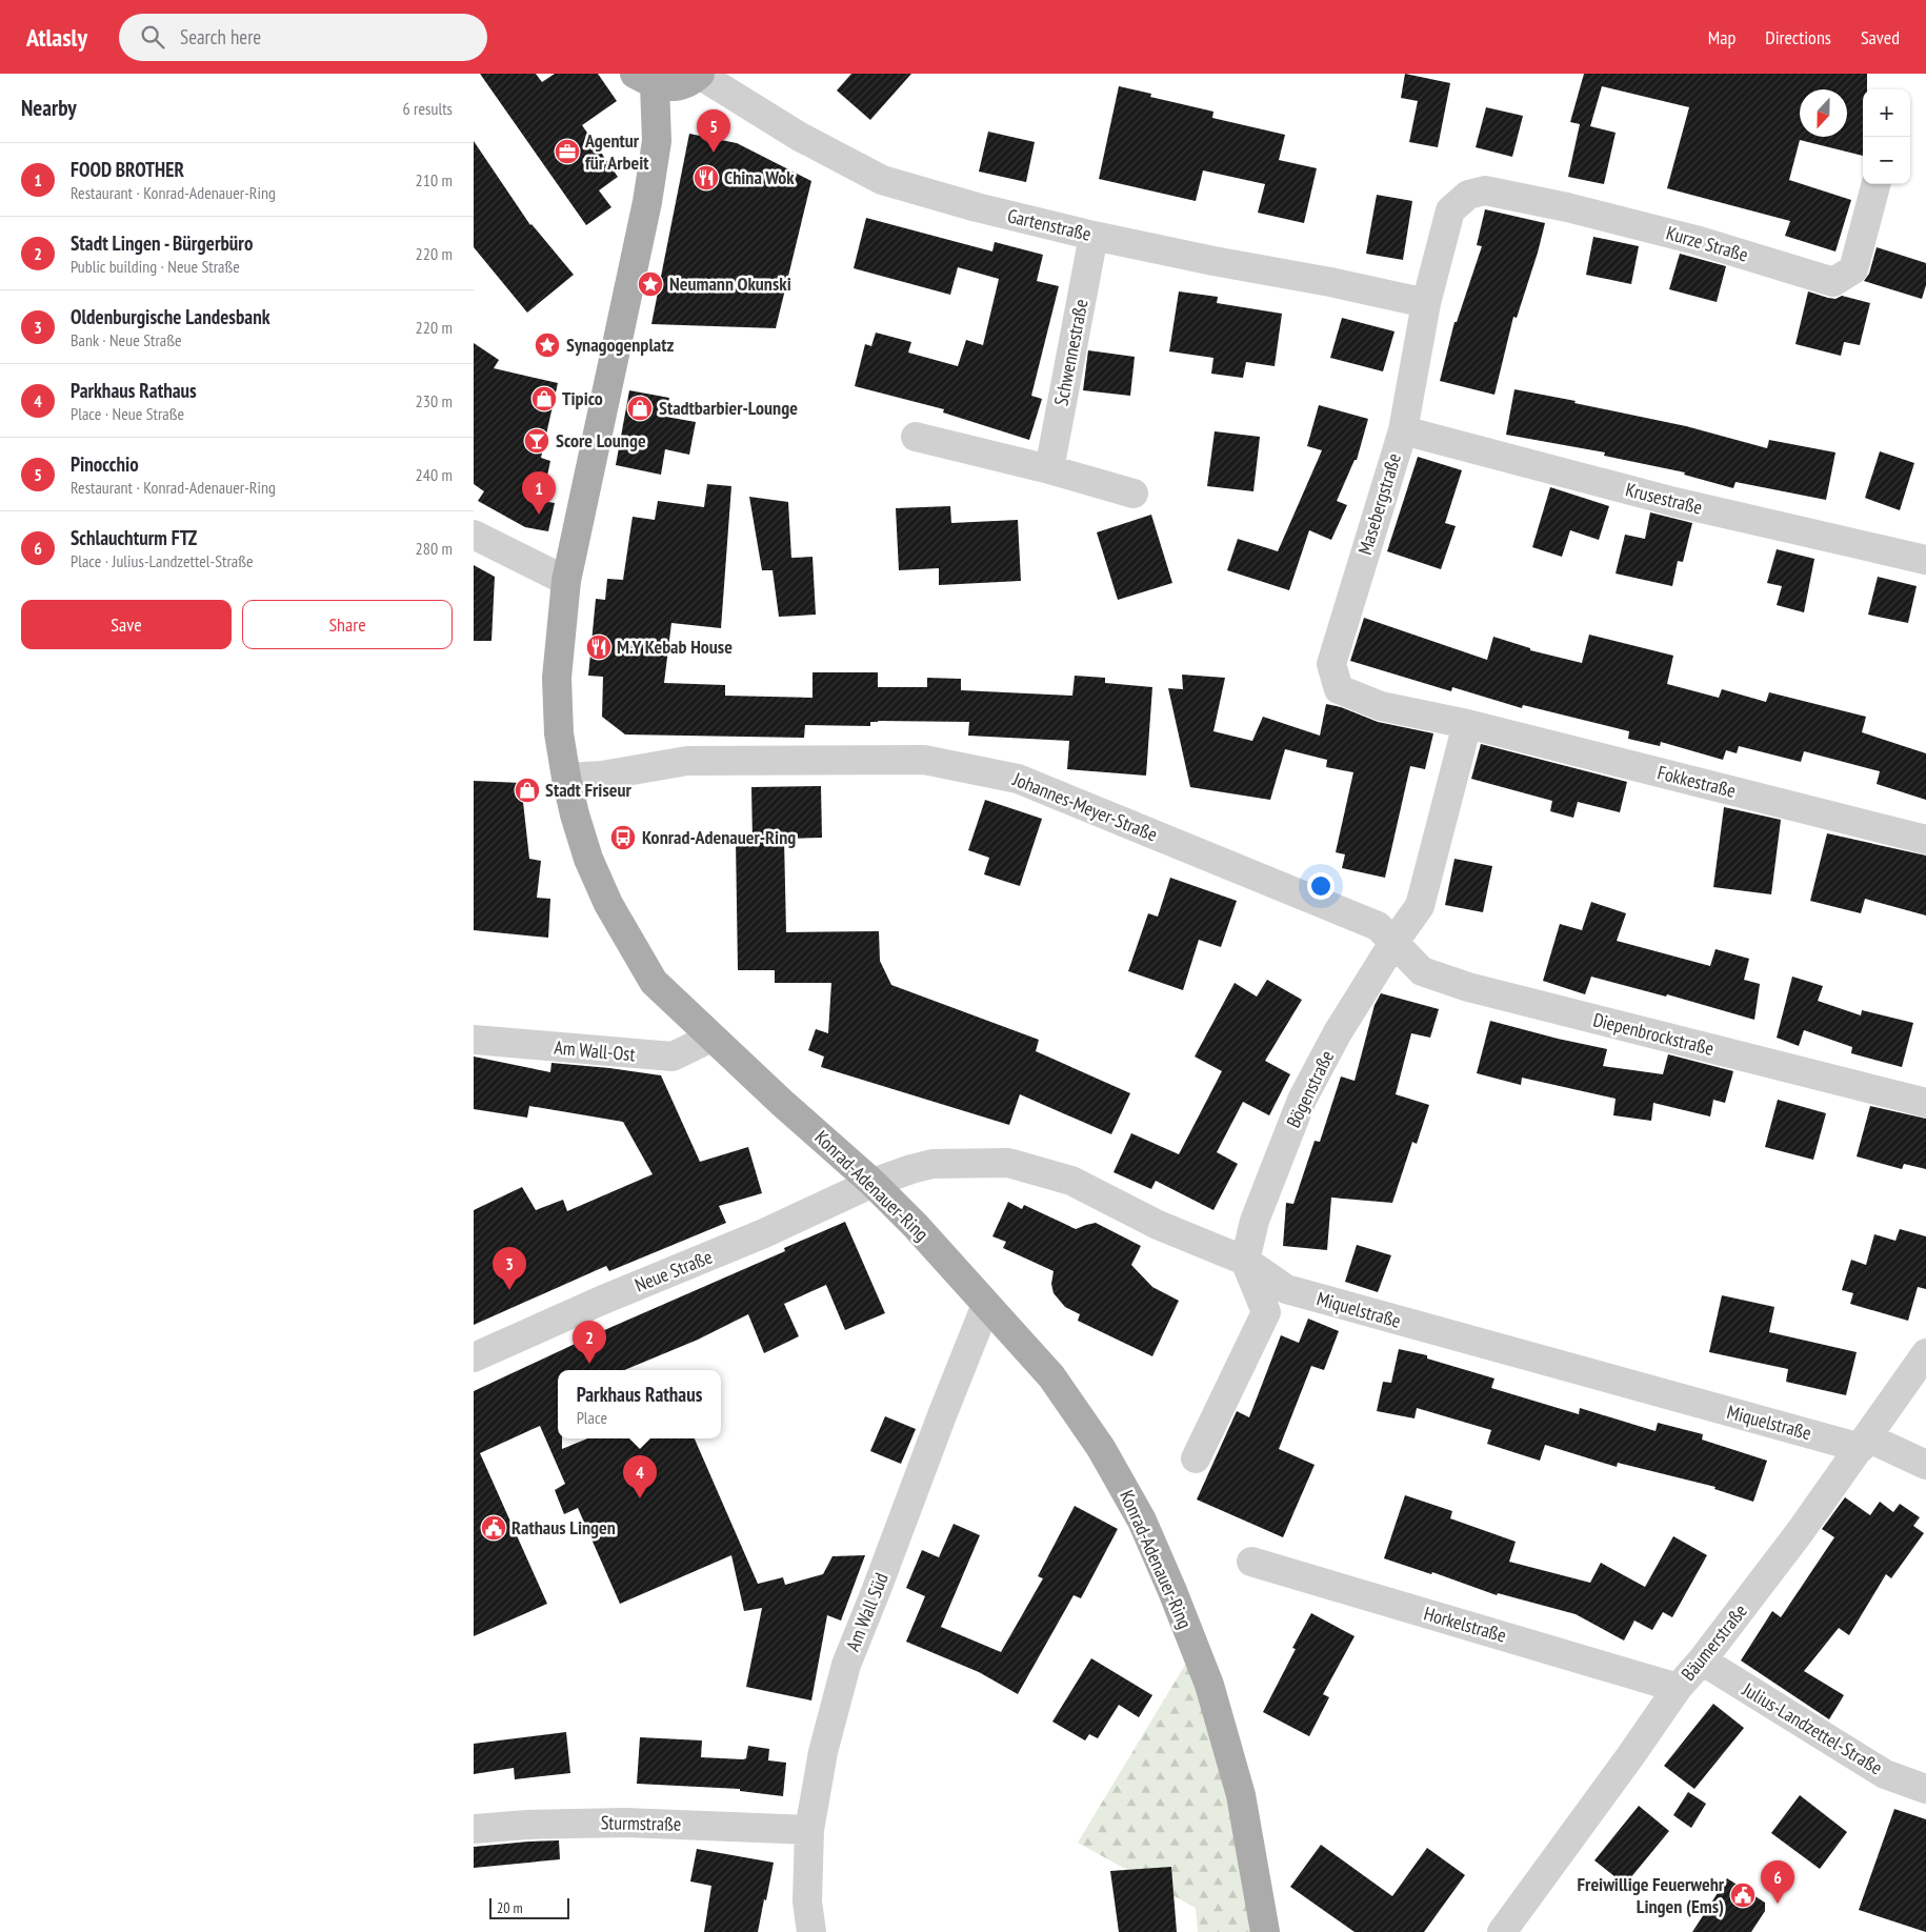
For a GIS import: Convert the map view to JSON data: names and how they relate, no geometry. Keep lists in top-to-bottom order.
{
  "streets": {
    "main road": ["Konrad-Adenauer-Ring"],
    "street": [
      "Gartenstraße",
      "Kurze Straße",
      "Schwennestraße",
      "Krusestraße",
      "Masebergstraße",
      "Fokkestraße",
      "Johannes-Meyer-Straße",
      "Diepenbrockstraße",
      "Am Wall-Ost",
      "Bögenstraße",
      "Neue Straße",
      "Miquelstraße",
      "Am Wall Süd",
      "Horkelstraße",
      "Bäumerstraße",
      "Julius-Landzettel-Straße",
      "Sturmstraße"
    ]
  },
  "crossings": [
    ["Gartenstraße", "Schwennestraße"],
    ["Gartenstraße", "Masebergstraße"],
    ["Kurze Straße", "Masebergstraße"],
    ["Krusestraße", "Masebergstraße"],
    ["Masebergstraße", "Fokkestraße"],
    ["Masebergstraße", "Bögenstraße"],
    ["Fokkestraße", "Bögenstraße"],
    ["Johannes-Meyer-Straße", "Diepenbrockstraße"],
    ["Johannes-Meyer-Straße", "Bögenstraße"],
    ["Johannes-Meyer-Straße", "Konrad-Adenauer-Ring"],
    ["Diepenbrockstraße", "Bögenstraße"],
    ["Am Wall-Ost", "Konrad-Adenauer-Ring"],
    ["Bögenstraße", "Miquelstraße"],
    ["Konrad-Adenauer-Ring", "Neue Straße"],
    ["Konrad-Adenauer-Ring", "Miquelstraße"],
    ["Konrad-Adenauer-Ring", "Am Wall Süd"],
    ["Neue Straße", "Miquelstraße"],
    ["Miquelstraße", "Bäumerstraße"],
    ["Am Wall Süd", "Sturmstraße"],
    ["Horkelstraße", "Bäumerstraße"],
    ["Bäumerstraße", "Julius-Landzettel-Straße"]
  ],
  "places": {
    "office": ["Agentur für Arbeit"],
    "restaurant": ["China Wok", "M.Y Kebab House"],
    "place": ["Neumann Okunski", "Synagogenplatz"],
    "shop": ["Tipico", "Stadtbarbier-Lounge", "Stadt Friseur"],
    "bar": ["Score Lounge"],
    "bus stop": ["Konrad-Adenauer-Ring"],
    "public building": ["Rathaus Lingen", "Freiwillige Feuerwehr Lingen (Ems)"]
  },
  "scale_bar": "20 m",
  "north": "bottom",
  "page": {
    "header": "Atlasly",
    "search": "Search here",
    "nav": ["Map", "Directions", "Saved"],
    "heading": ["Nearby", "6 results"],
    "map_buttons": ["+", "−"],
    "pins": [
      "5",
      "1",
      "3",
      "2",
      "4",
      "6"
    ],
    "list": [
      {
        "mark": "1",
        "name": "FOOD BROTHER",
        "note": "Restaurant · Konrad-Adenauer-Ring",
        "value": "210 m"
      },
      {
        "mark": "2",
        "name": "Stadt Lingen - Bürgerbüro",
        "note": "Public building · Neue Straße",
        "value": "220 m"
      },
      {
        "mark": "3",
        "name": "Oldenburgische Landesbank",
        "note": "Bank · Neue Straße",
        "value": "220 m"
      },
      {
        "mark": "4",
        "name": "Parkhaus Rathaus",
        "note": "Place · Neue Straße",
        "value": "230 m"
      },
      {
        "mark": "5",
        "name": "Pinocchio",
        "note": "Restaurant · Konrad-Adenauer-Ring",
        "value": "240 m"
      },
      {
        "mark": "6",
        "name": "Schlauchturm FTZ",
        "note": "Place · Julius-Landzettel-Straße",
        "value": "280 m"
      }
    ],
    "buttons": ["Save", "Share"],
    "popup": ["Parkhaus Rathaus", "Place"],
    "scale": "20 m"
  }
}
